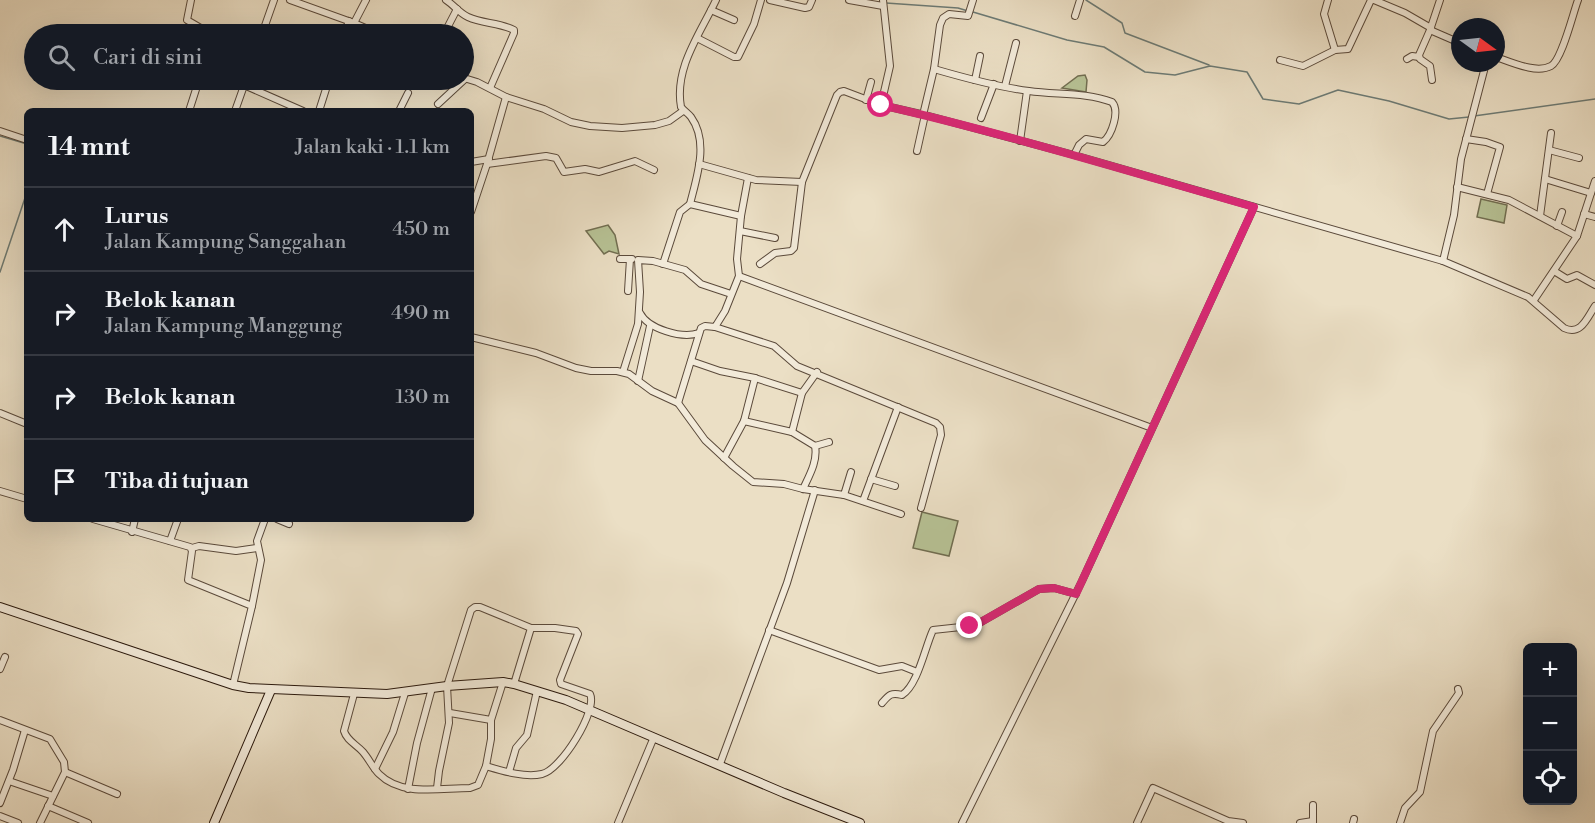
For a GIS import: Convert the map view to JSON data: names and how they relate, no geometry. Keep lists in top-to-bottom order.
{
  "north": "right",
  "page": {
    "search": "Cari di sini",
    "heading": ["14 mnt", "Jalan kaki · 1.1 km"],
    "list": [
      ["Lurus", "Jalan Kampung Sanggahan", "450 m"],
      ["Belok kanan", "Jalan Kampung Manggung", "490 m"],
      ["Belok kanan", "130 m"],
      "Tiba di tujuan"
    ],
    "map_buttons": ["+", "−"]
  }
}
